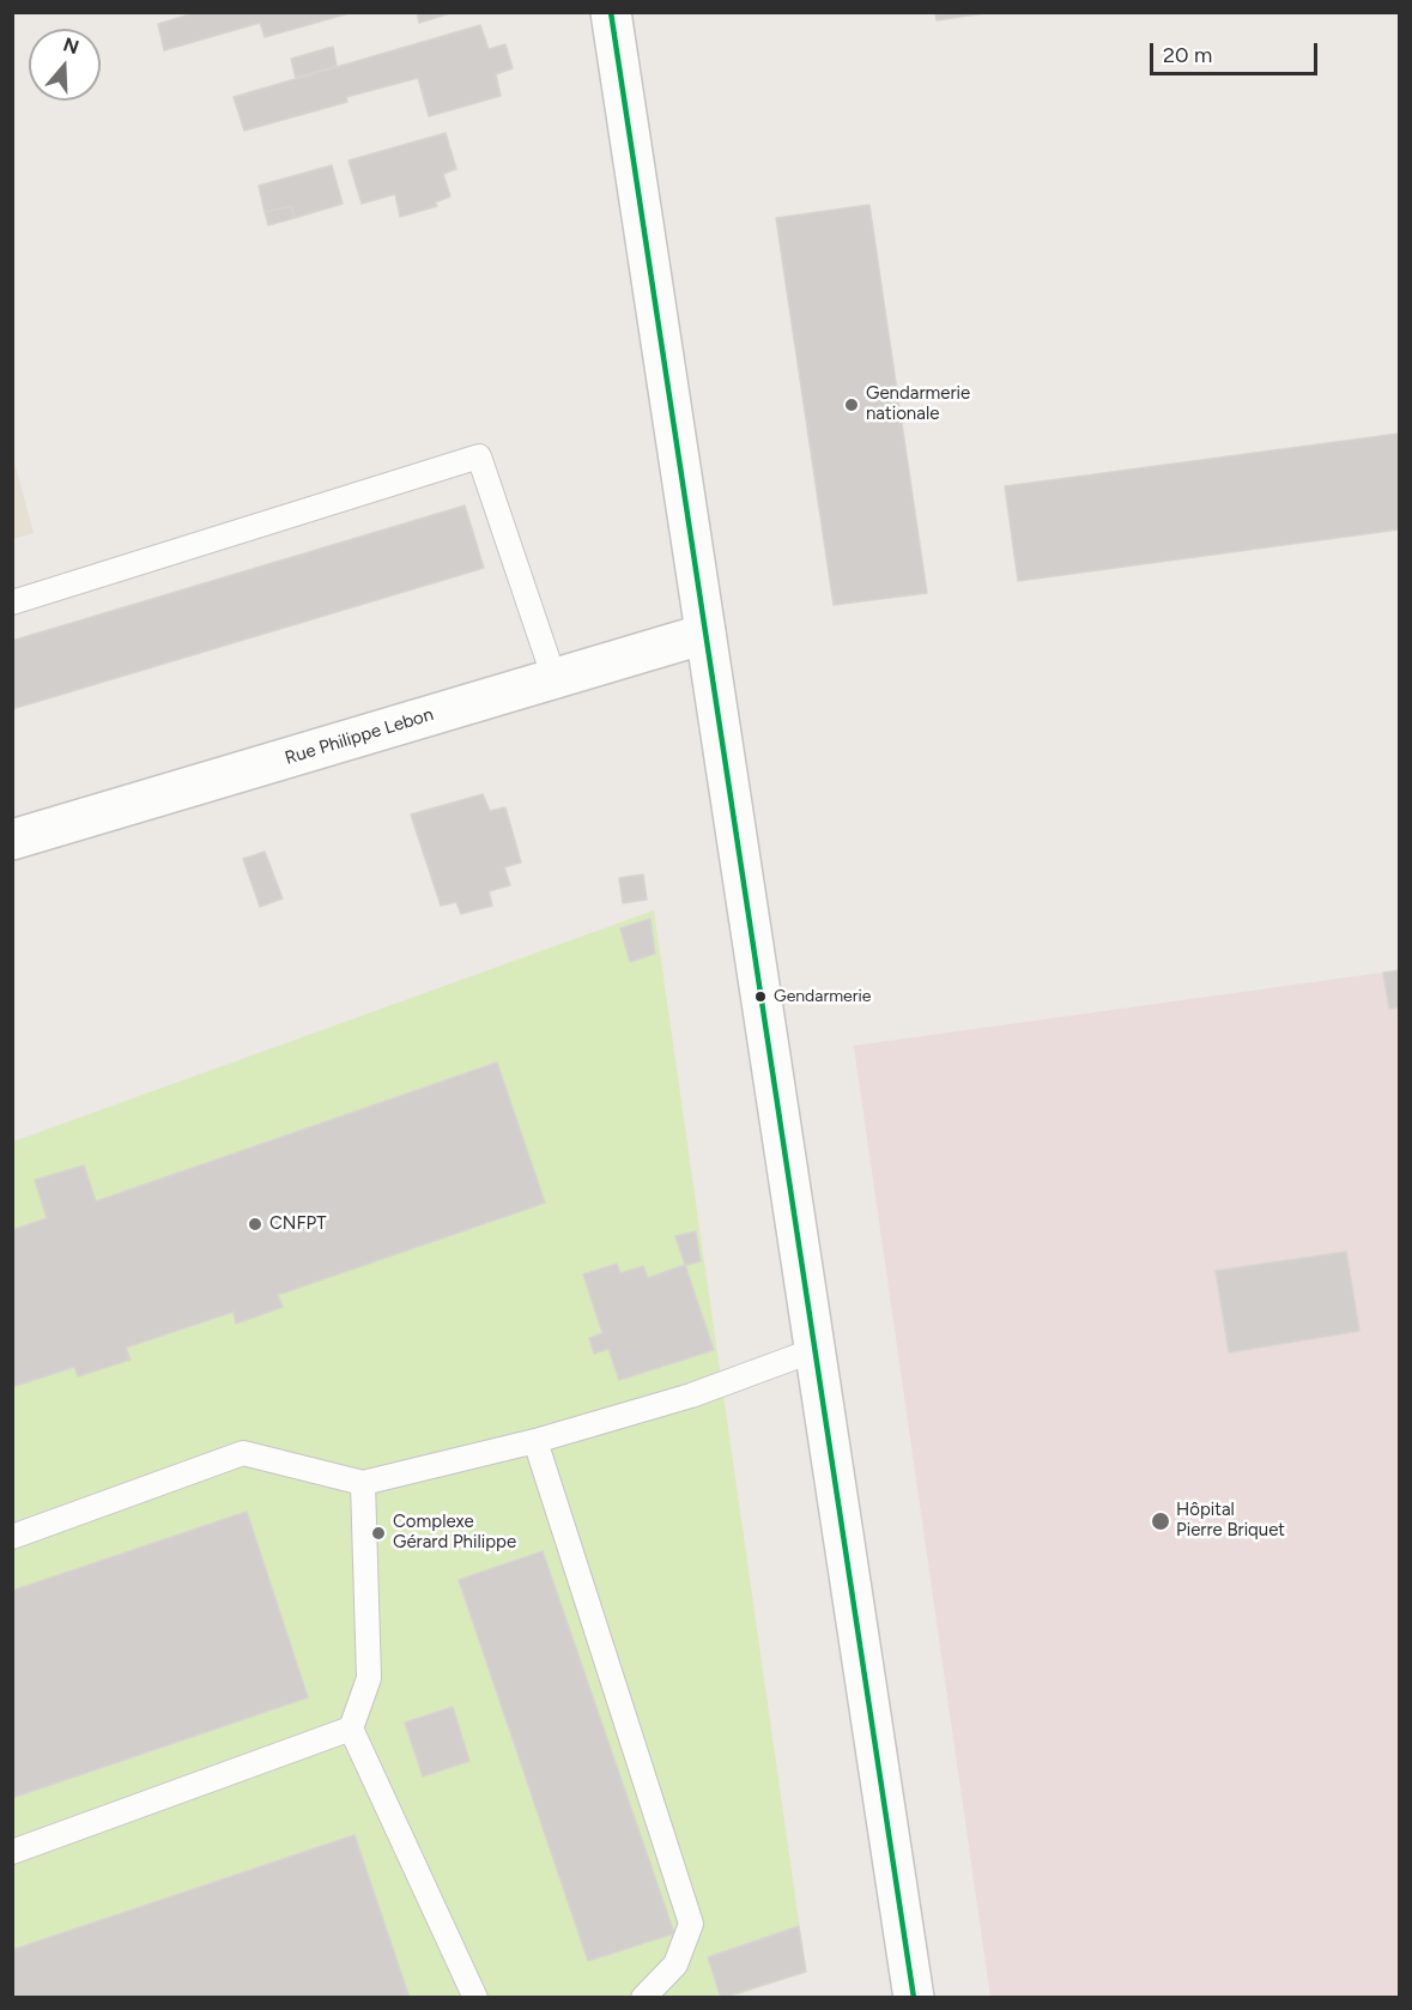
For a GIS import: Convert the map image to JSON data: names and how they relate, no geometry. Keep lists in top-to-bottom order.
{
  "streets": {
    "main road": ["Rue Philippe Lebon"]
  },
  "places": [
    "Gendarmerie nationale",
    "Gendarmerie",
    "CNFPT",
    "Hôpital Pierre Briquet",
    "Complexe Gérard Philippe"
  ],
  "scale_bar": "20 m",
  "north": "top"
}
